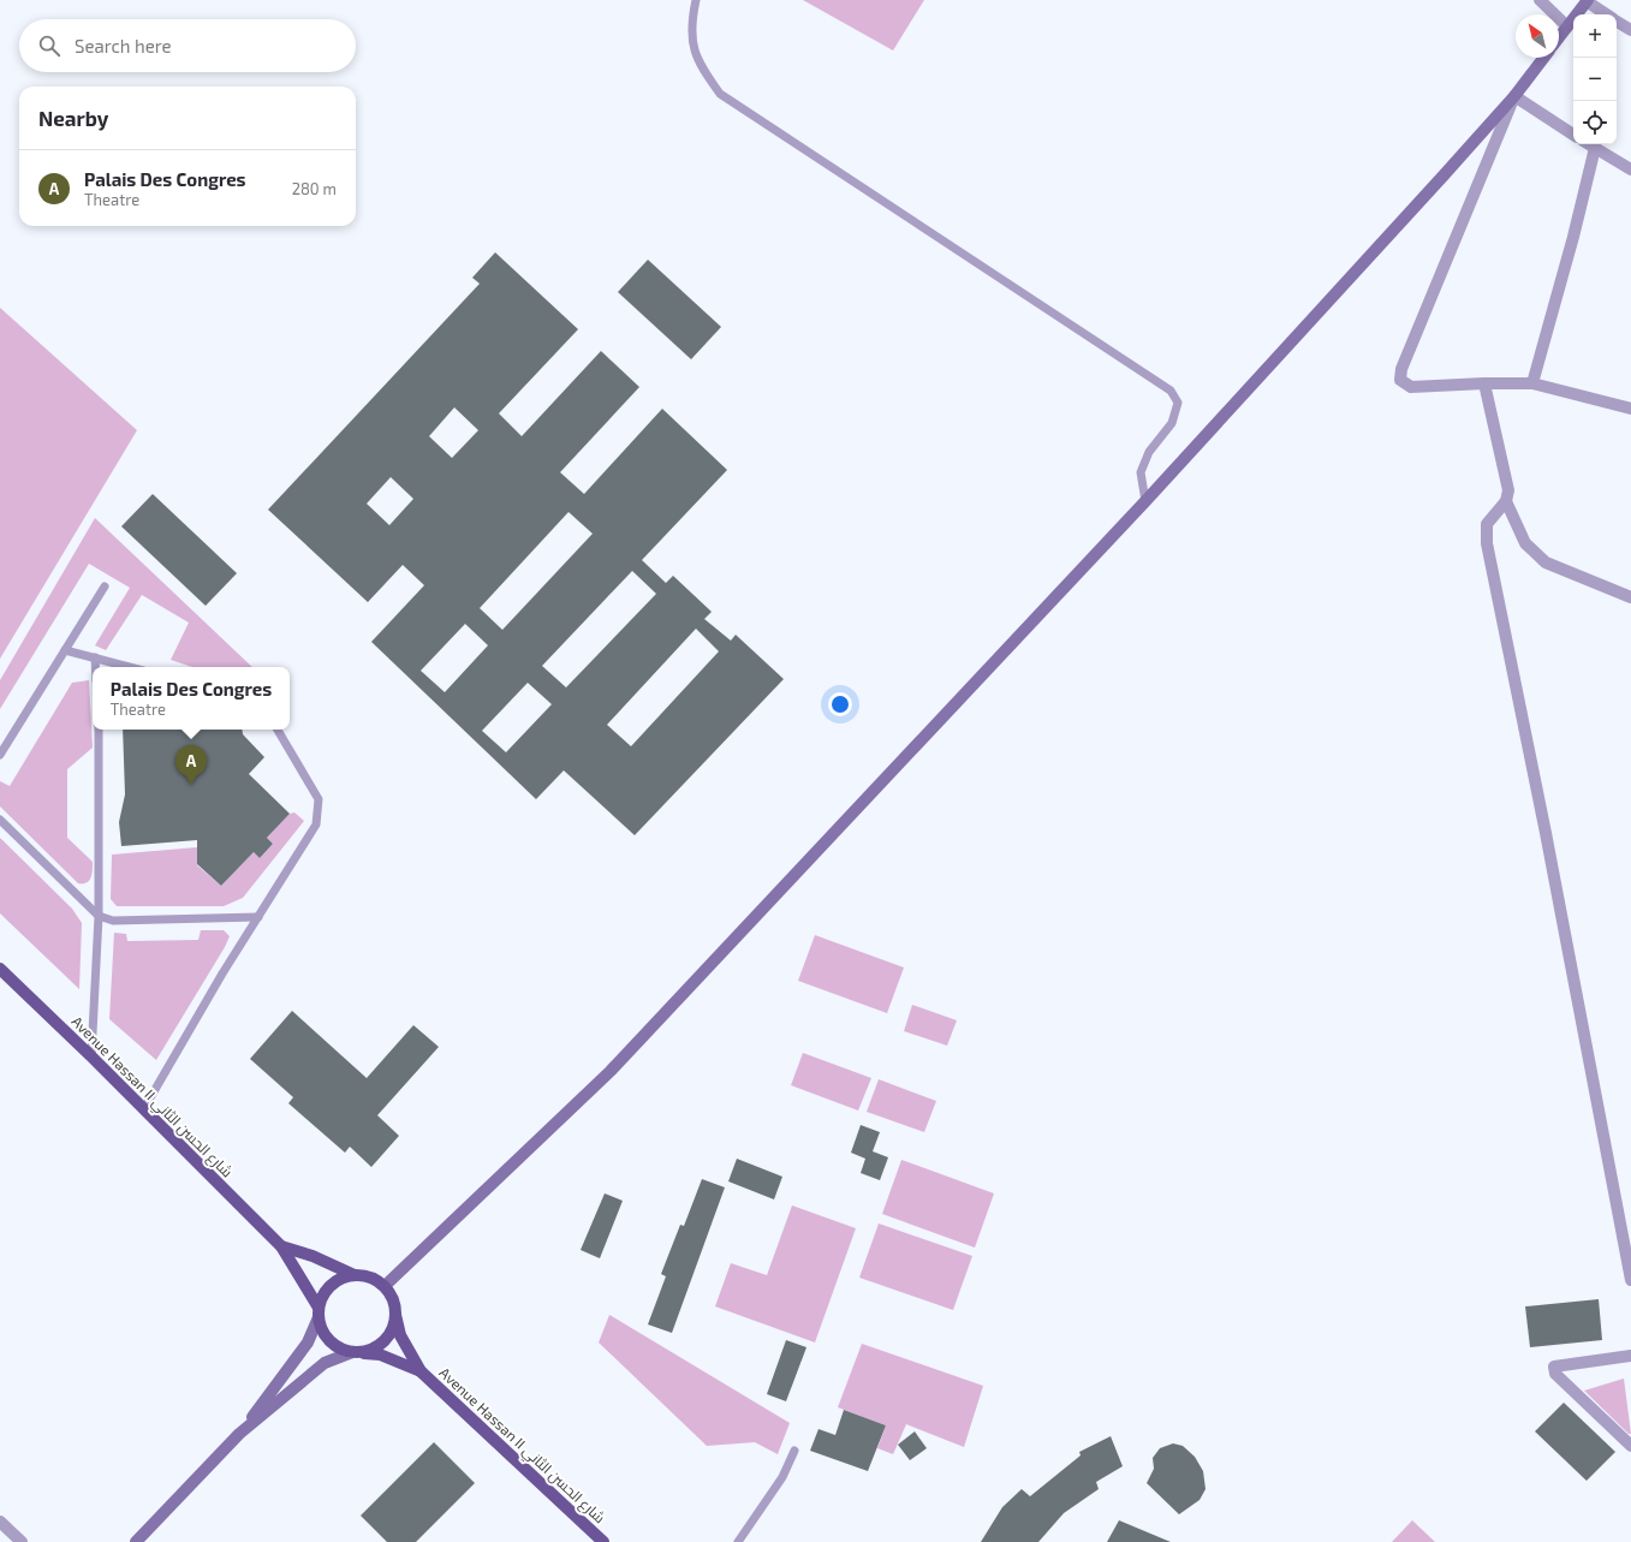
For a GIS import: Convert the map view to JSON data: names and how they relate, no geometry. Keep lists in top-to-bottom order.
{
  "streets": {
    "main road": ["Avenue Hassan II شارع الحسن الثاني"]
  },
  "north": "top left",
  "page": {
    "map_buttons": ["+", "−"],
    "search": "Search here",
    "heading": "Nearby",
    "list": [
      {
        "mark": "A",
        "name": "Palais Des Congres",
        "note": "Theatre",
        "value": "280 m"
      }
    ],
    "popup": ["Palais Des Congres", "Theatre"],
    "pins": "A"
  }
}
